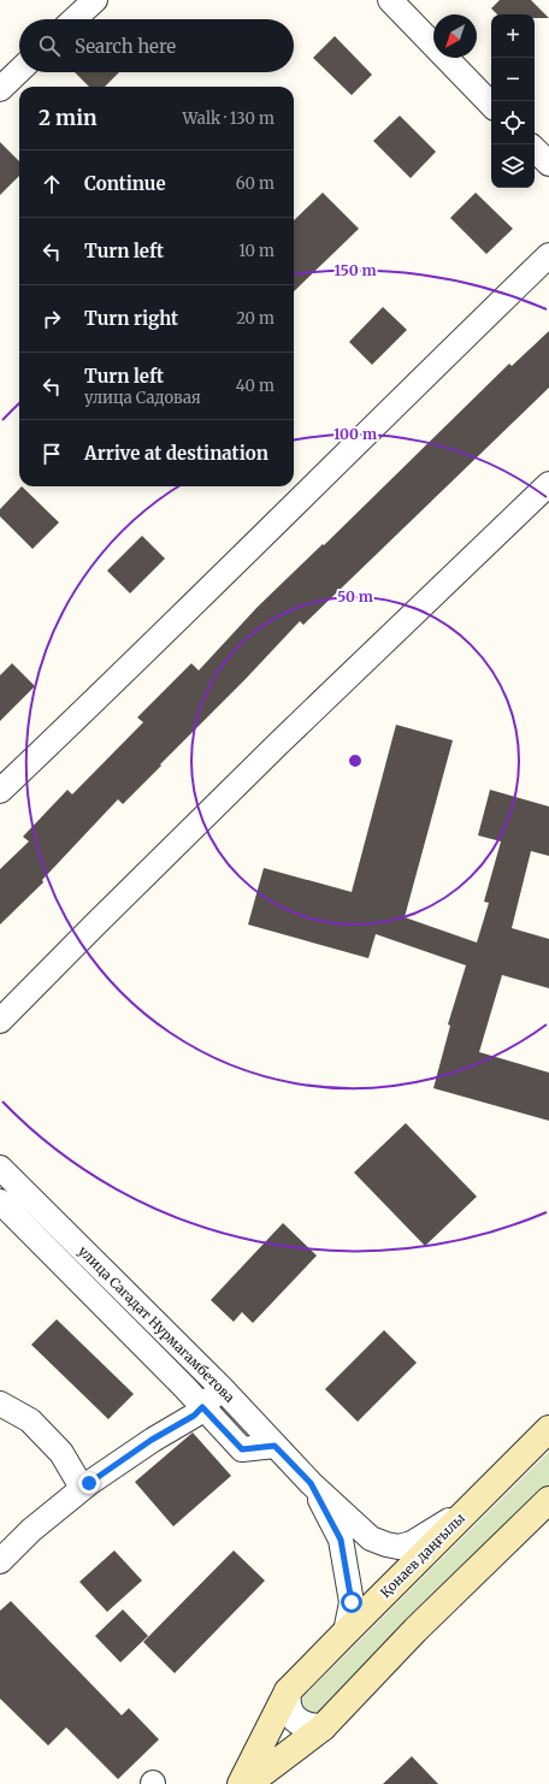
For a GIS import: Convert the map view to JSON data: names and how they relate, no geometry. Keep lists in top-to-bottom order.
{
  "streets": {
    "main road": ["Қонаев даңғылы"],
    "street": ["улица Сагадат Нурмагамбетова"]
  },
  "crossings": [
    ["улица Сагадат Нурмагамбетова", "Қонаев даңғылы"]
  ],
  "north": "bottom left",
  "page": {
    "map_buttons": ["+", "−"],
    "search": "Search here",
    "heading": ["2 min", "Walk · 130 m"],
    "list": [
      ["Continue", "60 m"],
      ["Turn left", "10 m"],
      ["Turn right", "20 m"],
      ["Turn left", "улица Садовая", "40 m"],
      "Arrive at destination"
    ]
  },
  "rings": ["150 m", "100 m", "50 m"]
}
